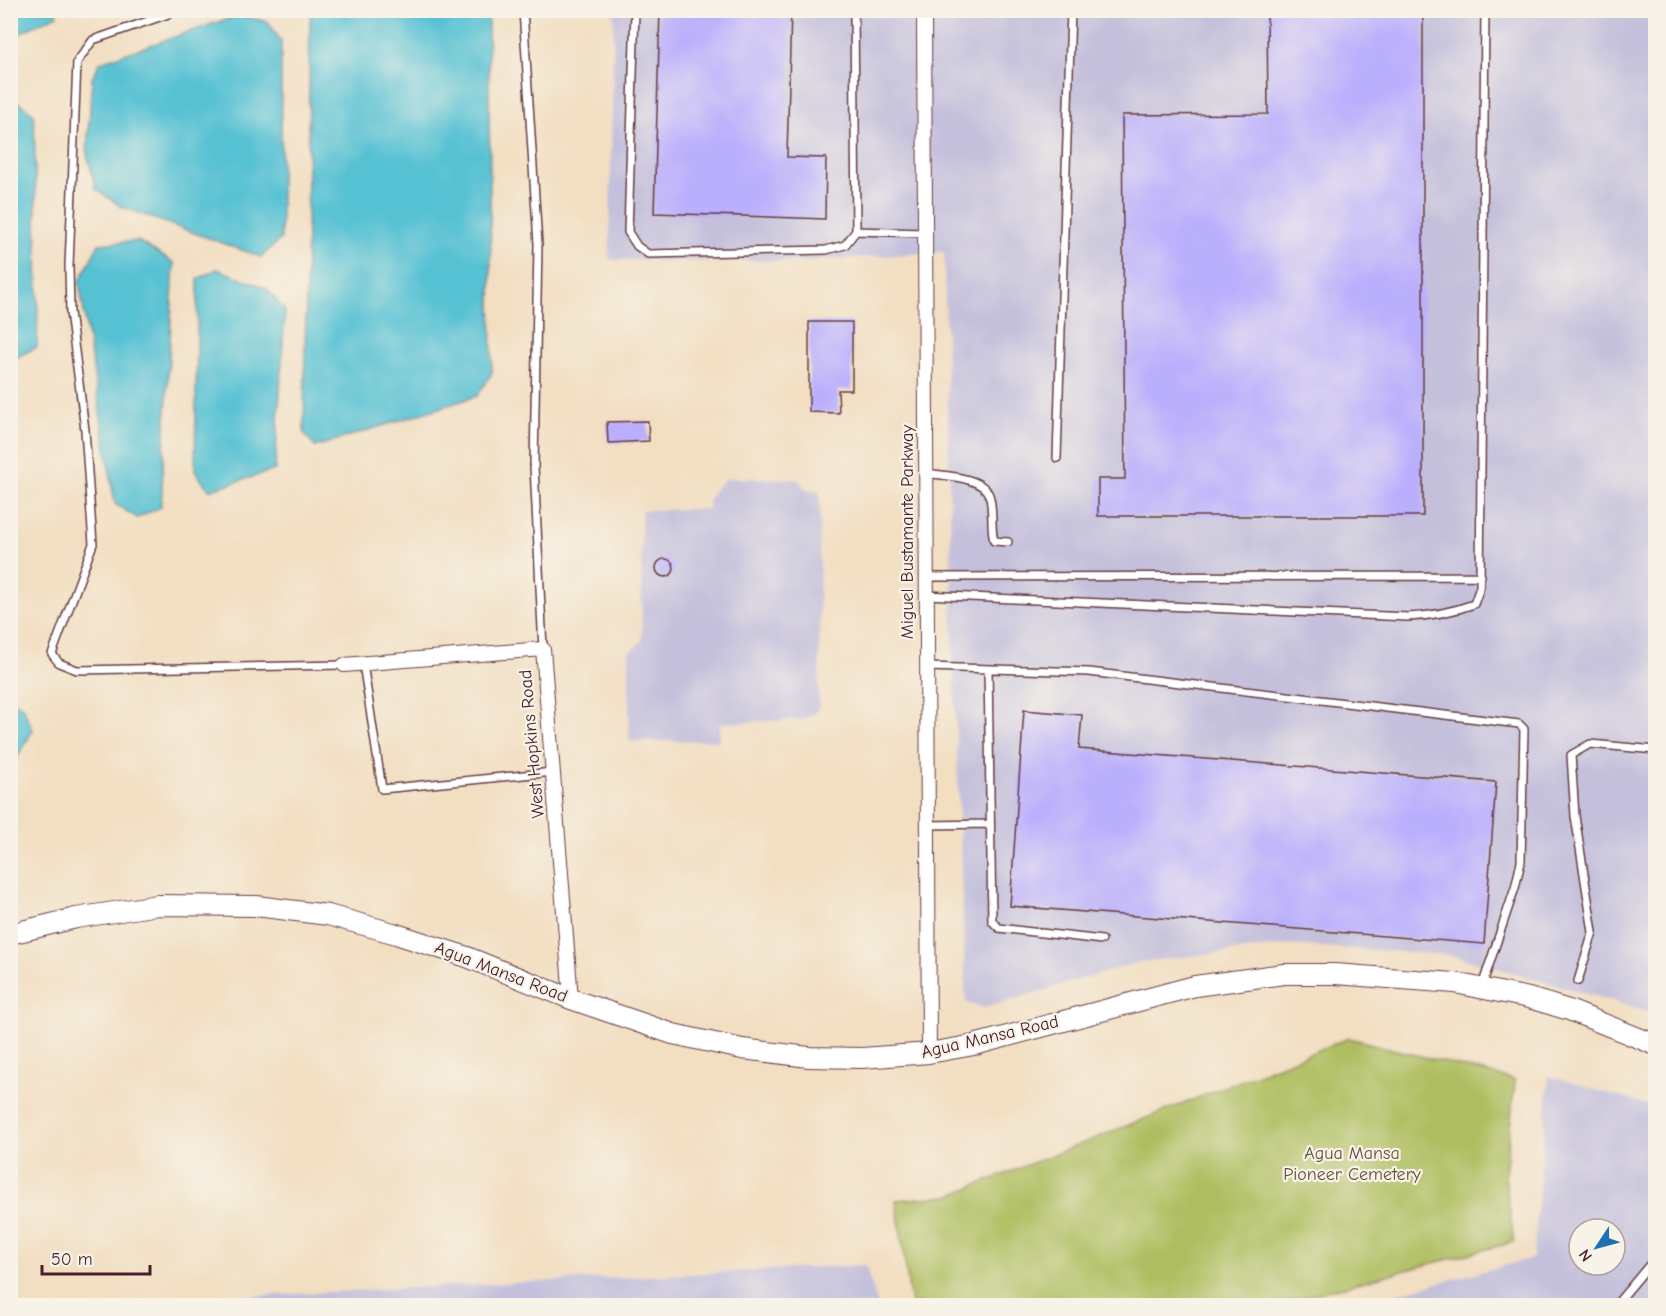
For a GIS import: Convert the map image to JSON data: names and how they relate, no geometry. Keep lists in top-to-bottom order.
{
  "streets": {
    "main road": ["Agua Mansa Road"],
    "street": ["Miguel Bustamante Parkway", "West Hopkins Road"]
  },
  "crossings": [
    ["Miguel Bustamante Parkway", "Agua Mansa Road"],
    ["West Hopkins Road", "Agua Mansa Road"]
  ],
  "parks": ["Agua Mansa Pioneer Cemetery"],
  "scale_bar": "50 m",
  "north": "bottom left"
}
